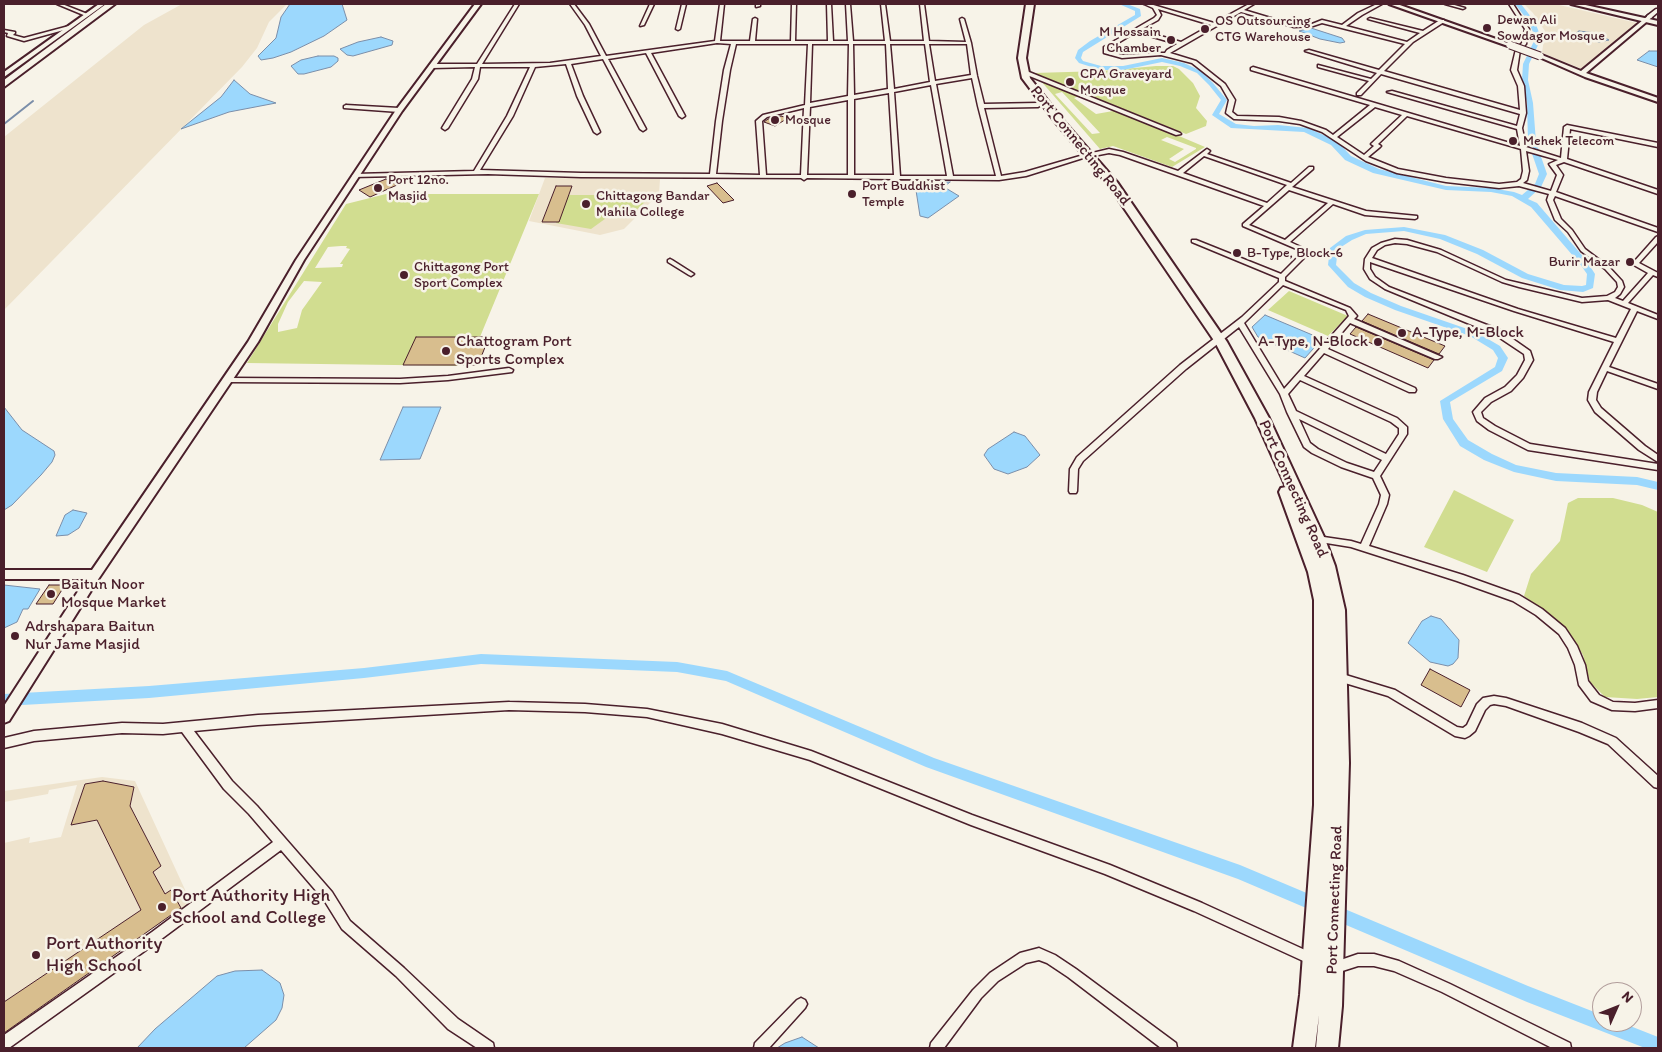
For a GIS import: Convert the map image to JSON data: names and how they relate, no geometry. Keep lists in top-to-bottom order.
{
  "streets": {
    "highway": ["Port Connecting Road"]
  },
  "places": [
    "Dewan Ali Sowdagor Mosque",
    "OS Outsourcing CTG Warehouse",
    "M Hossain Chamber",
    "CPA Graveyard Mosque",
    "Mosque",
    "Mehek Telecom",
    "Port 12no. Masjid",
    "Port Buddhist Temple",
    "Chittagong Bandar Mahila College",
    "B-Type, Block-6",
    "Burir Mazar",
    "Chittagong Port Sport Complex",
    "A-Type, M-Block",
    "A-Type, N-Block",
    "Chattogram Port Sports Complex",
    "Baitun Noor Mosque Market",
    "Adrshapara Baitun Nur Jame Masjid",
    "Port Authority High School and College",
    "Port Authority High School"
  ],
  "north": "top right"
}
